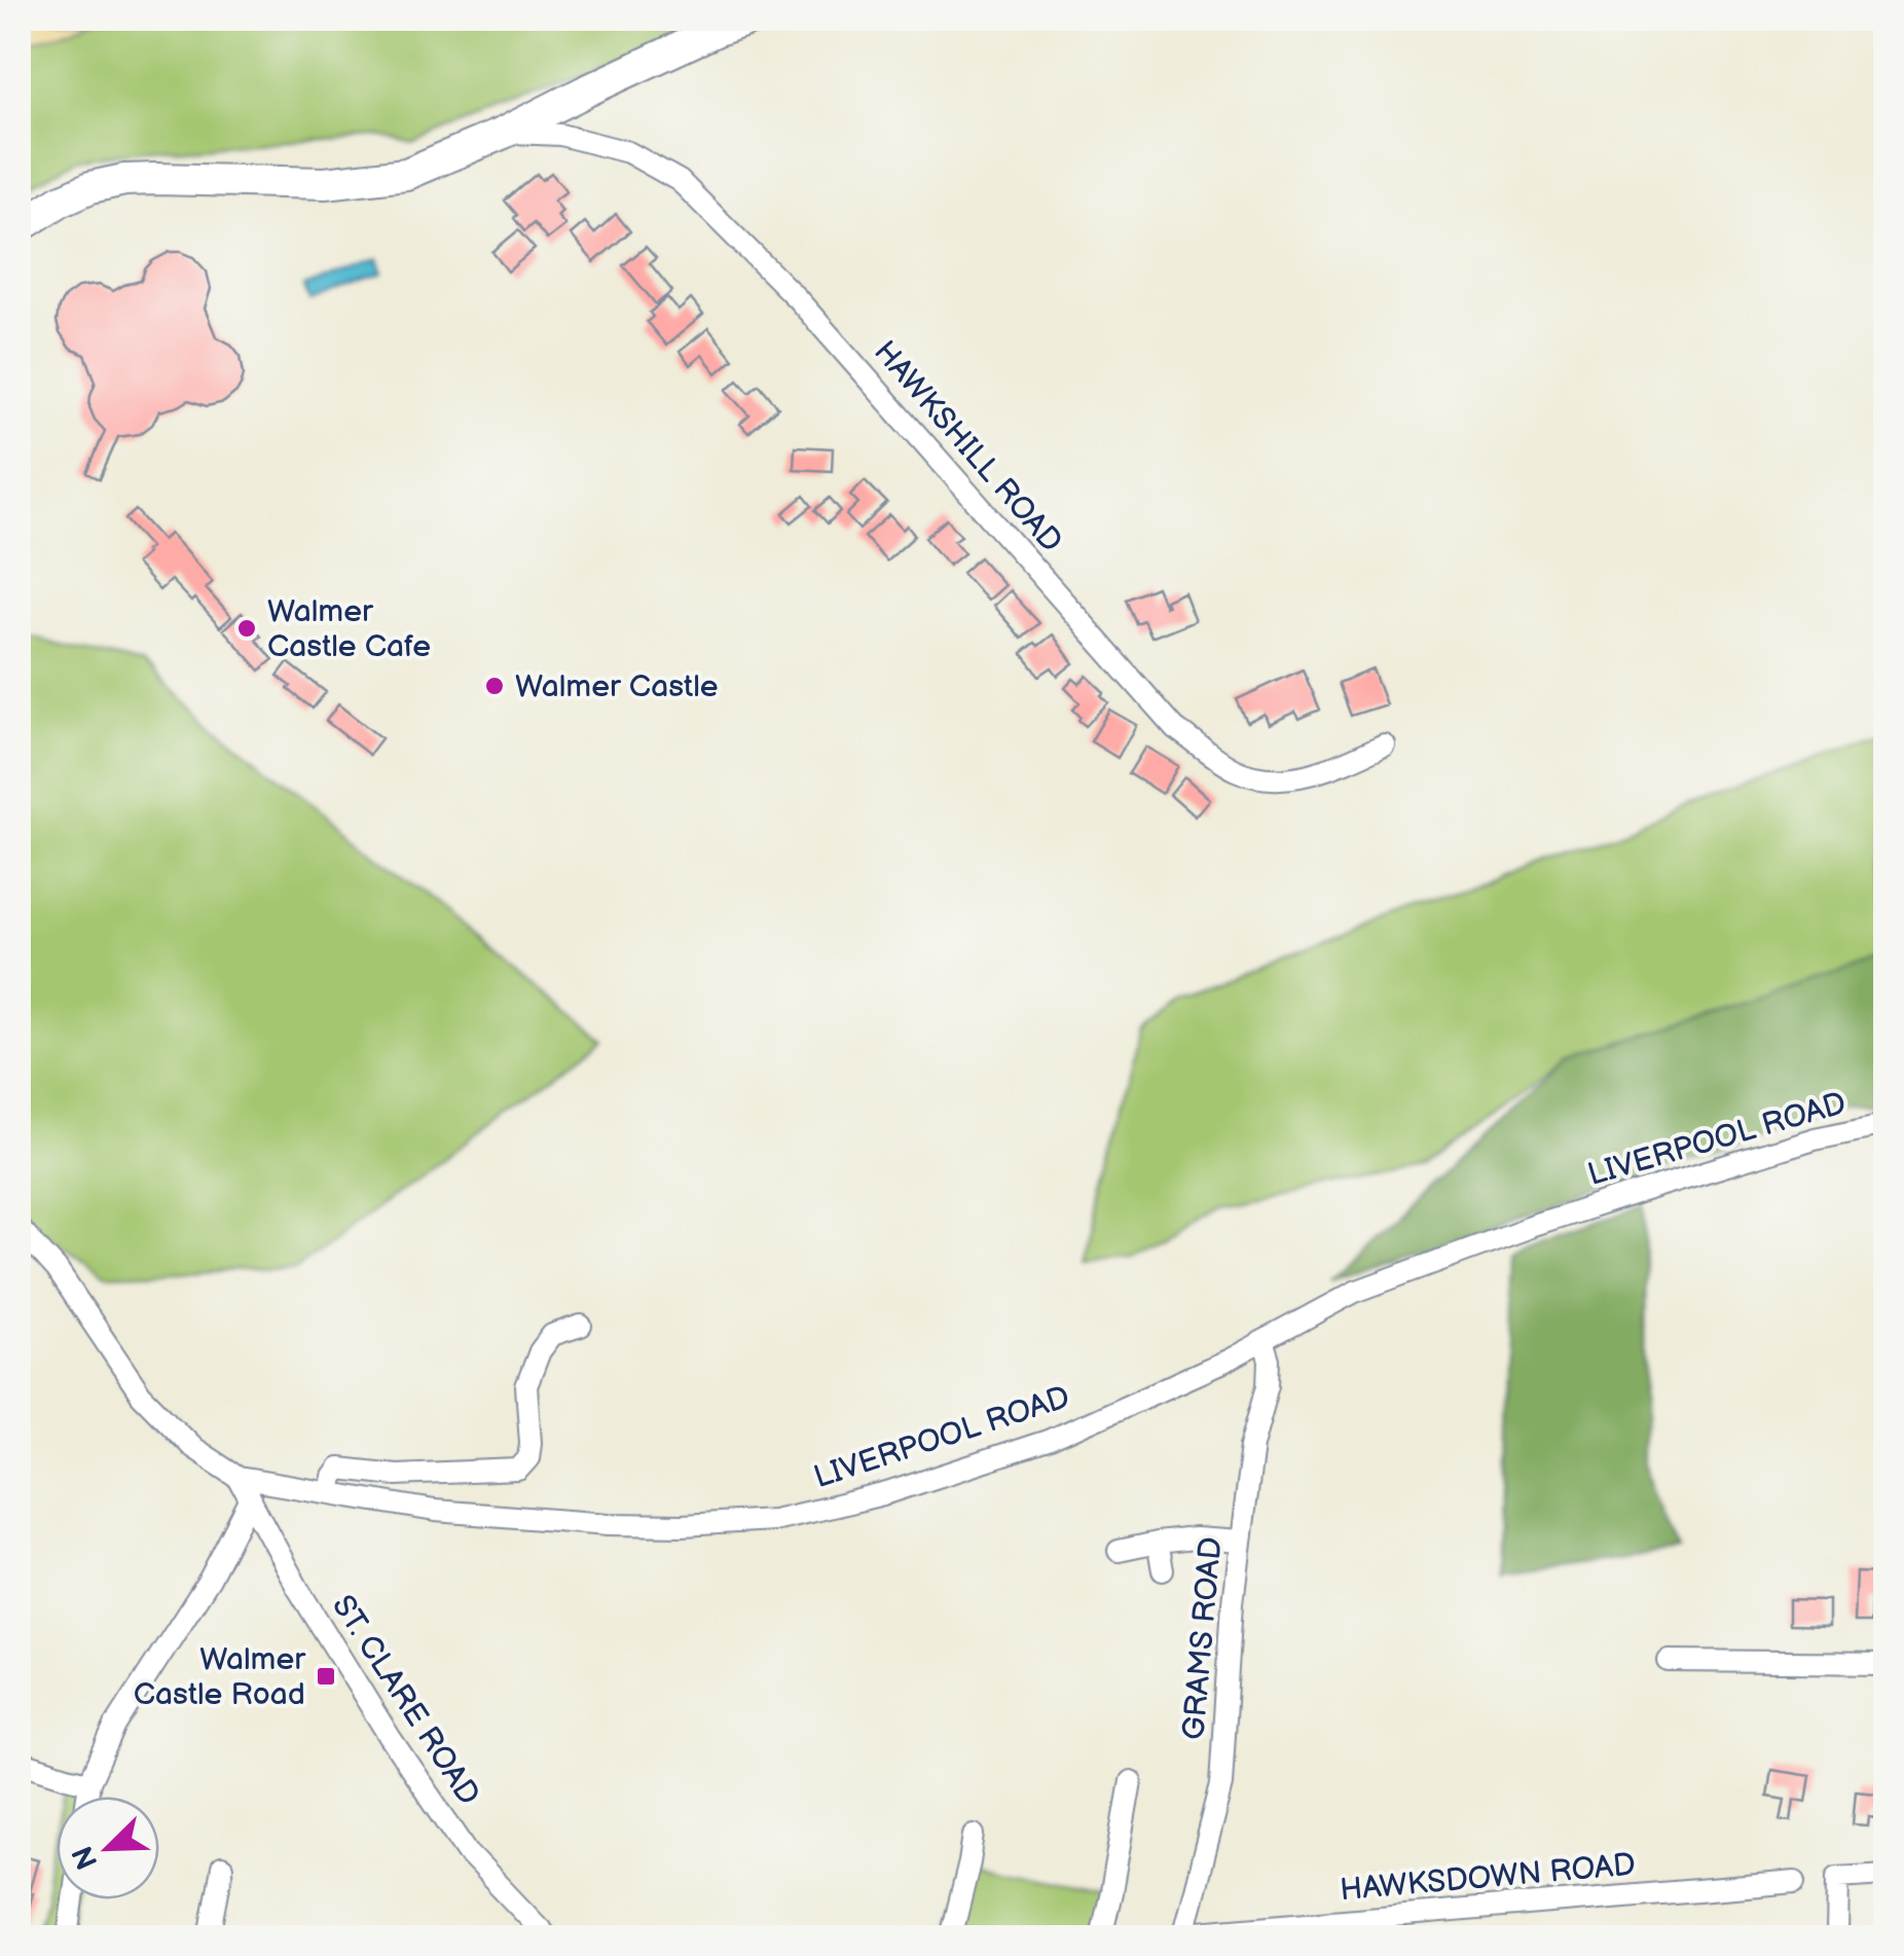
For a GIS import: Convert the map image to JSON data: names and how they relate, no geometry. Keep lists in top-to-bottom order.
{
  "streets": {
    "street": [
      "HAWKSHILL ROAD",
      "LIVERPOOL ROAD",
      "GRAMS ROAD",
      "ST. CLARE ROAD",
      "HAWKSDOWN ROAD"
    ]
  },
  "crossings": [
    ["LIVERPOOL ROAD", "GRAMS ROAD"],
    ["LIVERPOOL ROAD", "ST. CLARE ROAD"],
    ["GRAMS ROAD", "HAWKSDOWN ROAD"]
  ],
  "places": {
    "other": ["Walmer Castle Cafe", "Walmer Castle"],
    "transit": ["Walmer Castle Road"]
  },
  "north": "bottom left"
}
